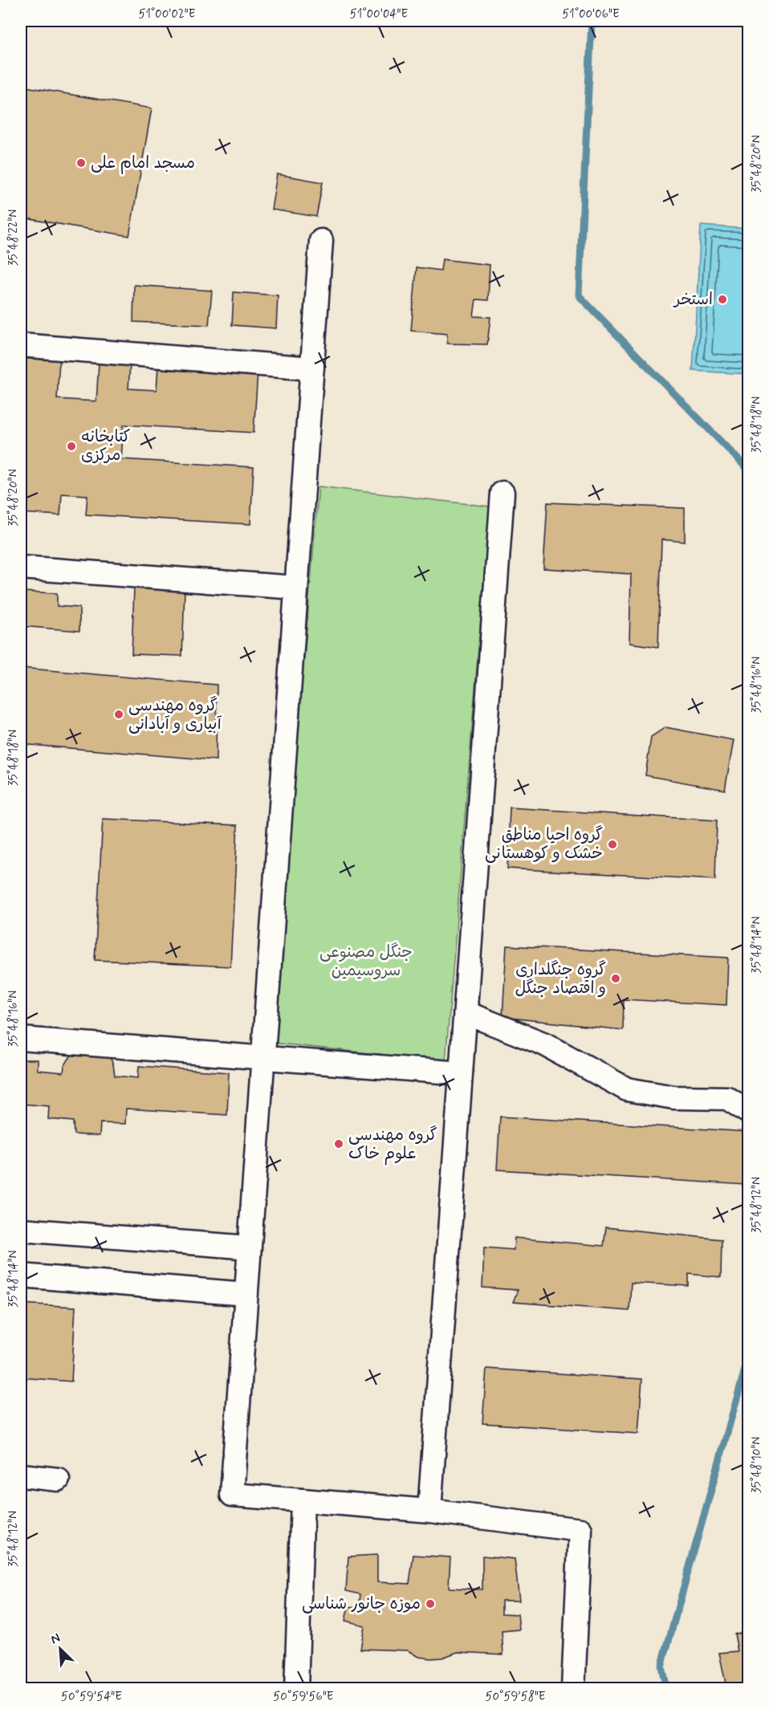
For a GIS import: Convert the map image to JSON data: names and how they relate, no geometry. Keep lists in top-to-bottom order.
{
  "parks": ["جنگل مصنوعی سروسیمین"],
  "places": [
    "مسجد امام علی",
    "استخر",
    "کتابخانه مرکزی",
    "گروه مهندسی آبیاری و آبادانی",
    "گروه احیا مناطق خشک و کوهستانی",
    "گروه جنگلداری و اقتصاد جنگل",
    "گروه مهندسی علوم خاک",
    "موزه جانور شناسی"
  ],
  "north": "top left",
  "coordinates": [
    "51°00'02\"E",
    "51°00'04\"E",
    "51°00'06\"E",
    "35°48'20\"N",
    "35°48'22\"N",
    "35°48'18\"N",
    "35°48'16\"N",
    "35°48'14\"N",
    "35°48'12\"N",
    "35°48'10\"N",
    "50°59'54\"E",
    "50°59'56\"E",
    "50°59'58\"E"
  ]
}
